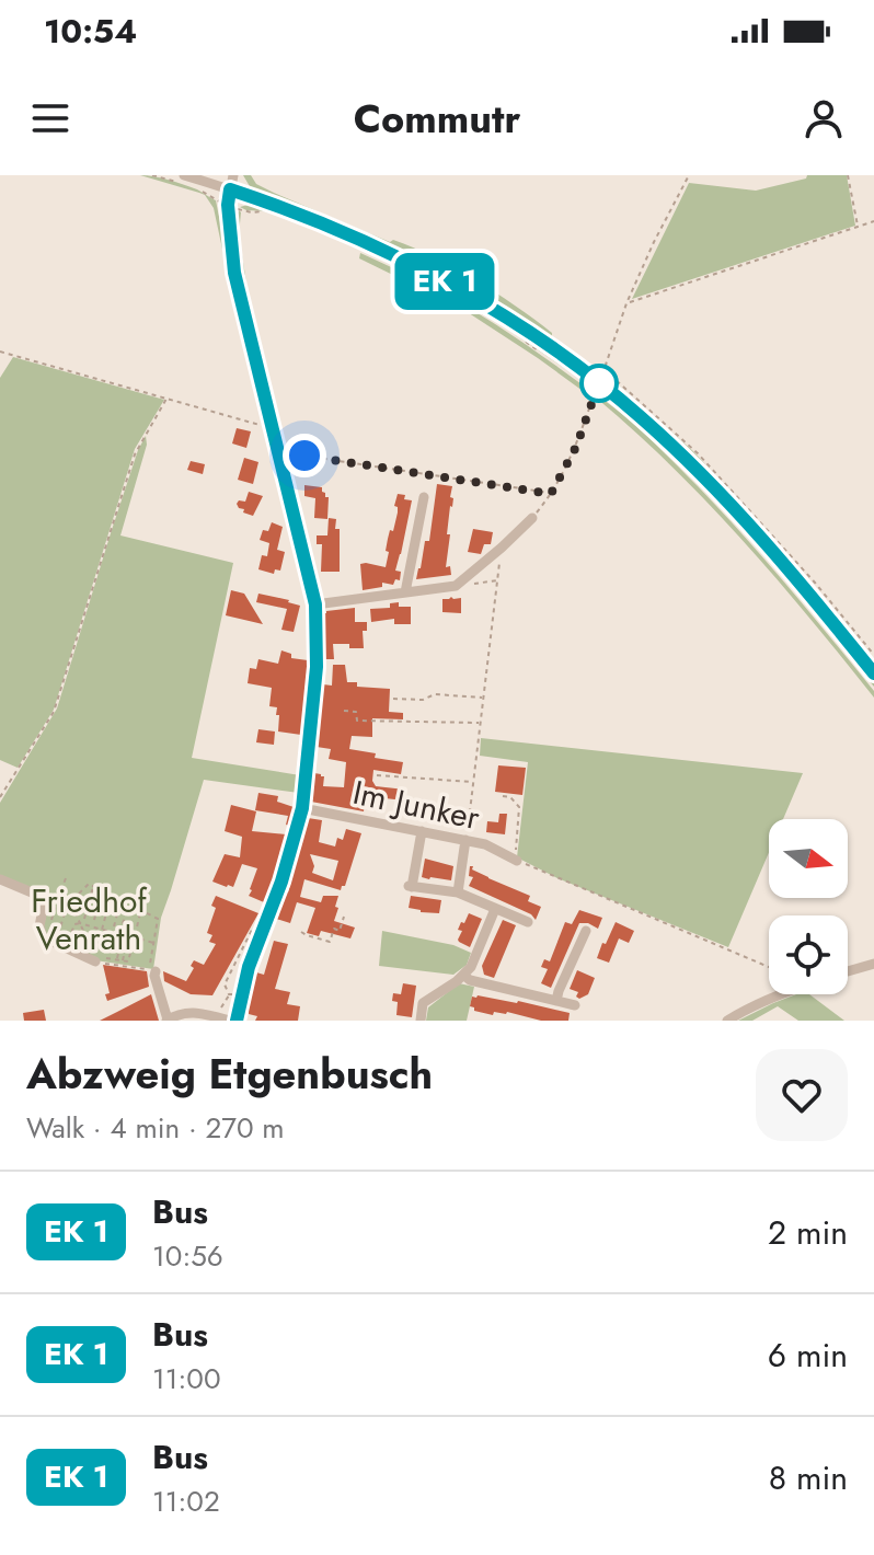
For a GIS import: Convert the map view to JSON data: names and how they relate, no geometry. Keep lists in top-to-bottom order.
{
  "streets": {
    "street": ["Im Junker"]
  },
  "parks": ["Friedhof Venrath"],
  "north": "right",
  "page": {
    "status": "10:54",
    "header": "Commutr",
    "on_map": "EK 1",
    "heading": ["Abzweig Etgenbusch", "Walk · 4 min · 270 m"],
    "list": [
      {
        "mark": "EK 1",
        "name": "Bus",
        "note": "10:56",
        "value": "2 min"
      },
      {
        "mark": "EK 1",
        "name": "Bus",
        "note": "11:00",
        "value": "6 min"
      },
      {
        "mark": "EK 1",
        "name": "Bus",
        "note": "11:02",
        "value": "8 min"
      }
    ]
  }
}
